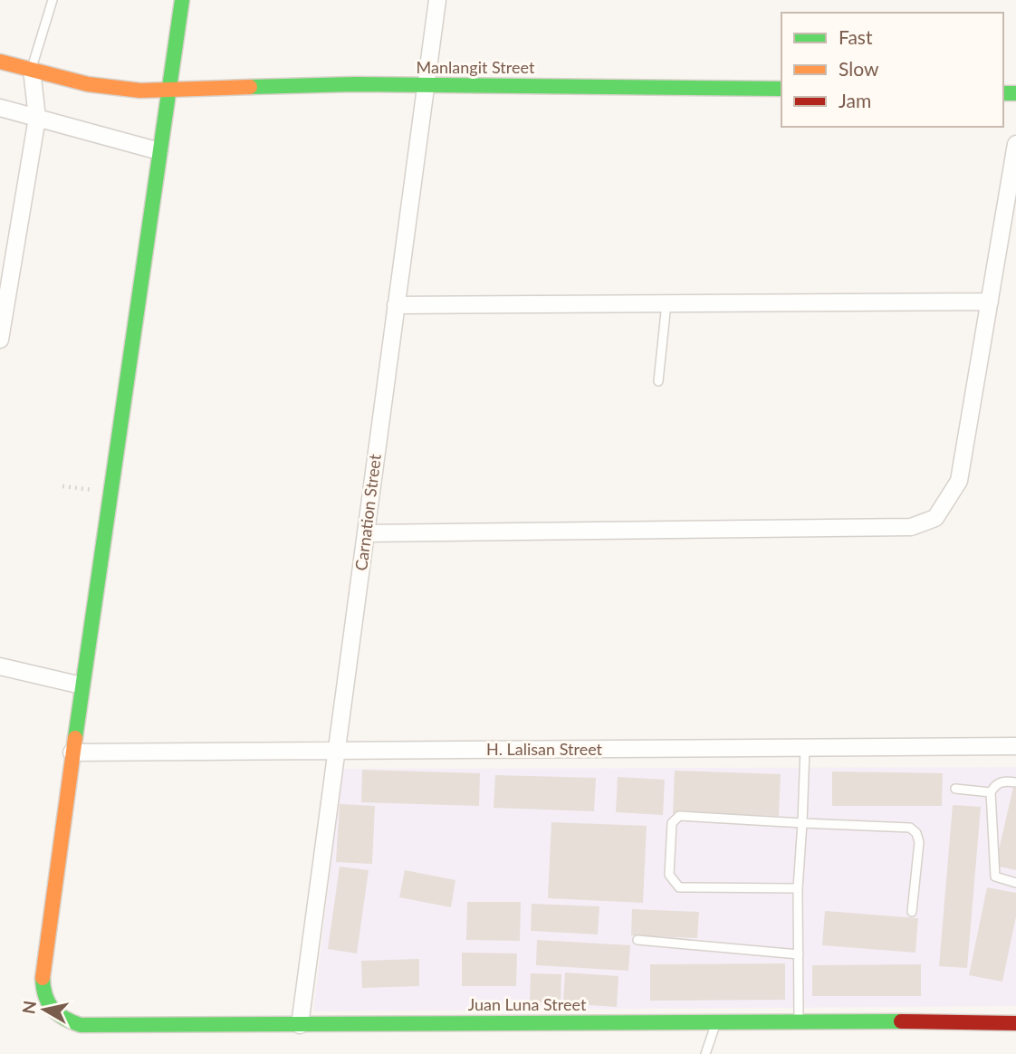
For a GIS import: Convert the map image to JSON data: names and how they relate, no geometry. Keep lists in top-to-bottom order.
{
  "streets": {
    "street": [
      "Manlangit Street",
      "Carnation Street",
      "H. Lalisan Street",
      "Juan Luna Street"
    ]
  },
  "crossings": [
    ["Manlangit Street", "Carnation Street"],
    ["Carnation Street", "H. Lalisan Street"],
    ["Carnation Street", "Juan Luna Street"],
    ["H. Lalisan Street", "Juan Luna Street"]
  ],
  "legend": ["Fast", "Slow", "Jam"],
  "north": "left"
}
